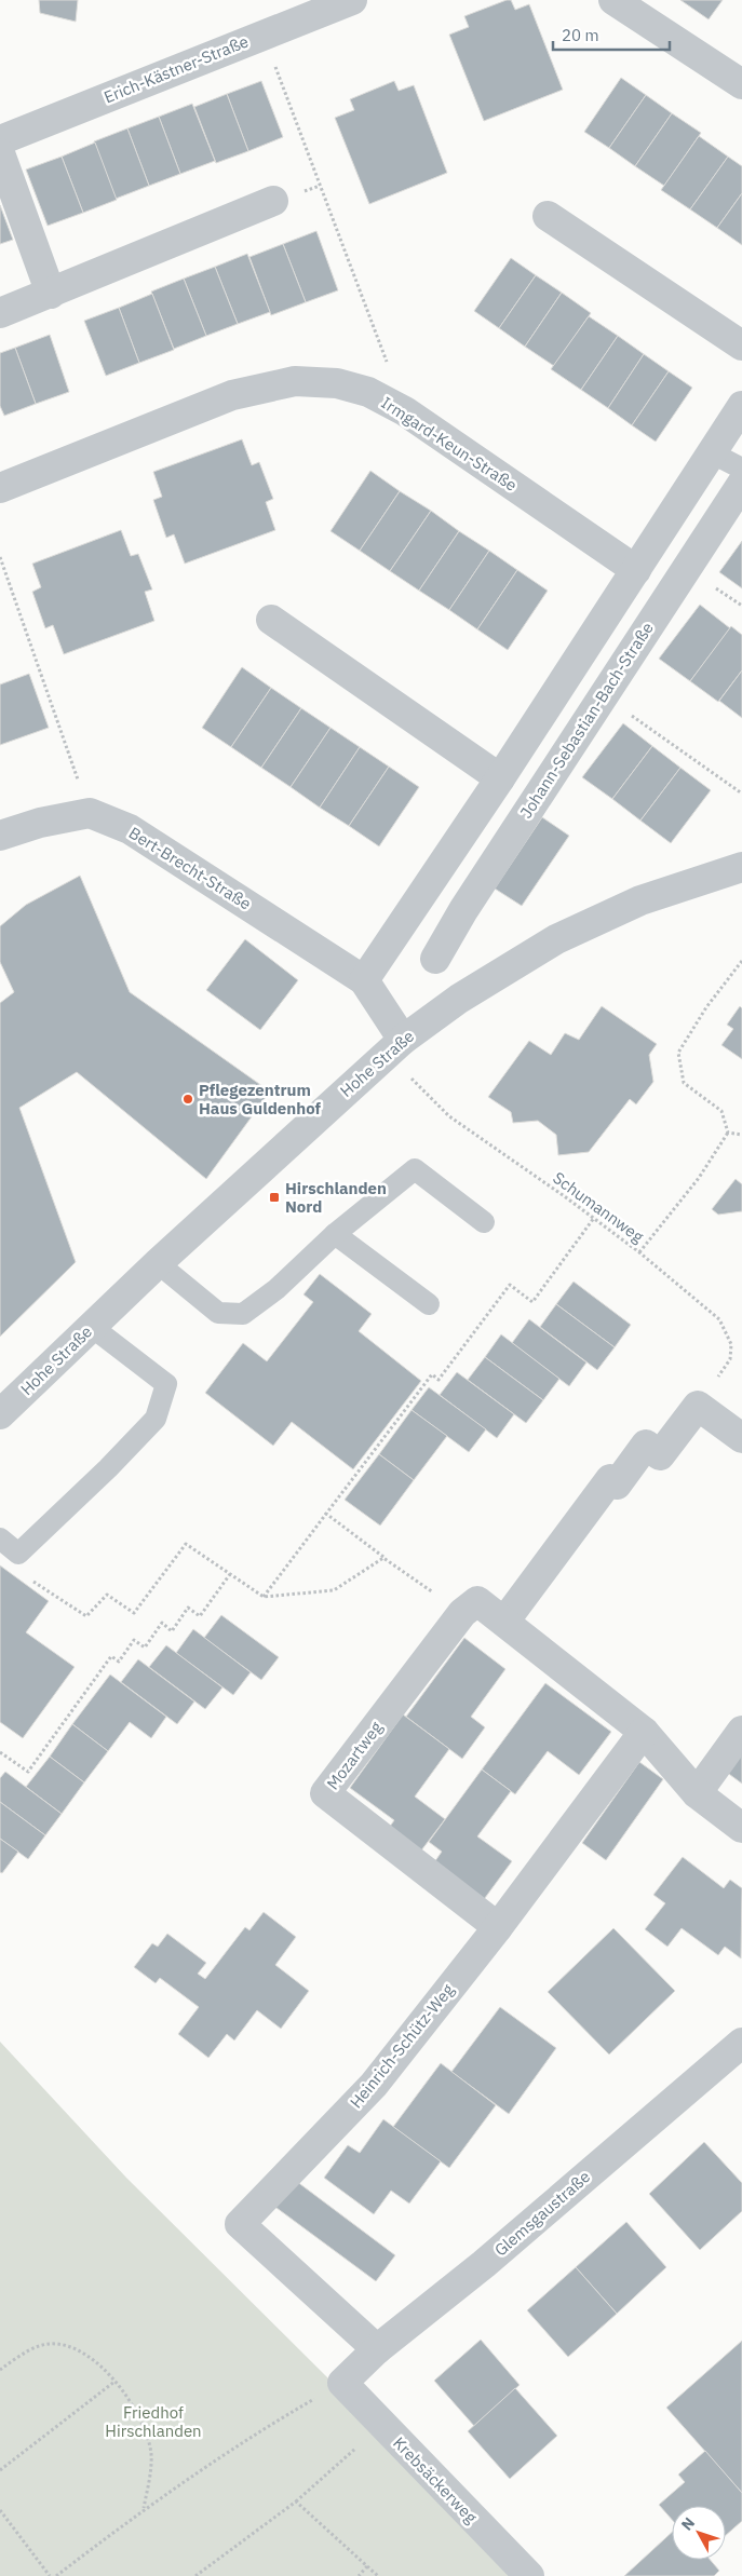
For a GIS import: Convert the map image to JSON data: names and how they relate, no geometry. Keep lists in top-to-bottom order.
{
  "streets": {
    "street": [
      "Erich-Kästner-Straße",
      "Irmgard-Keun-Straße",
      "Johann-Sebastian-Bach-Straße",
      "Bert-Brecht-Straße",
      "Hohe Straße",
      "Mozartweg",
      "Heinrich-Schütz-Weg",
      "Glemsgaustraße",
      "Krebsäckerweg"
    ],
    "path": ["Schumannweg"]
  },
  "crossings": [
    ["Hohe Straße", "Schumannweg"],
    ["Mozartweg", "Heinrich-Schütz-Weg"],
    ["Heinrich-Schütz-Weg", "Glemsgaustraße"],
    ["Glemsgaustraße", "Krebsäckerweg"]
  ],
  "parks": ["Friedhof Hirschlanden"],
  "places": {
    "other": ["Pflegezentrum Haus Guldenhof"],
    "transit": ["Hirschlanden Nord"]
  },
  "scale_bar": "20 m",
  "north": "top left"
}
